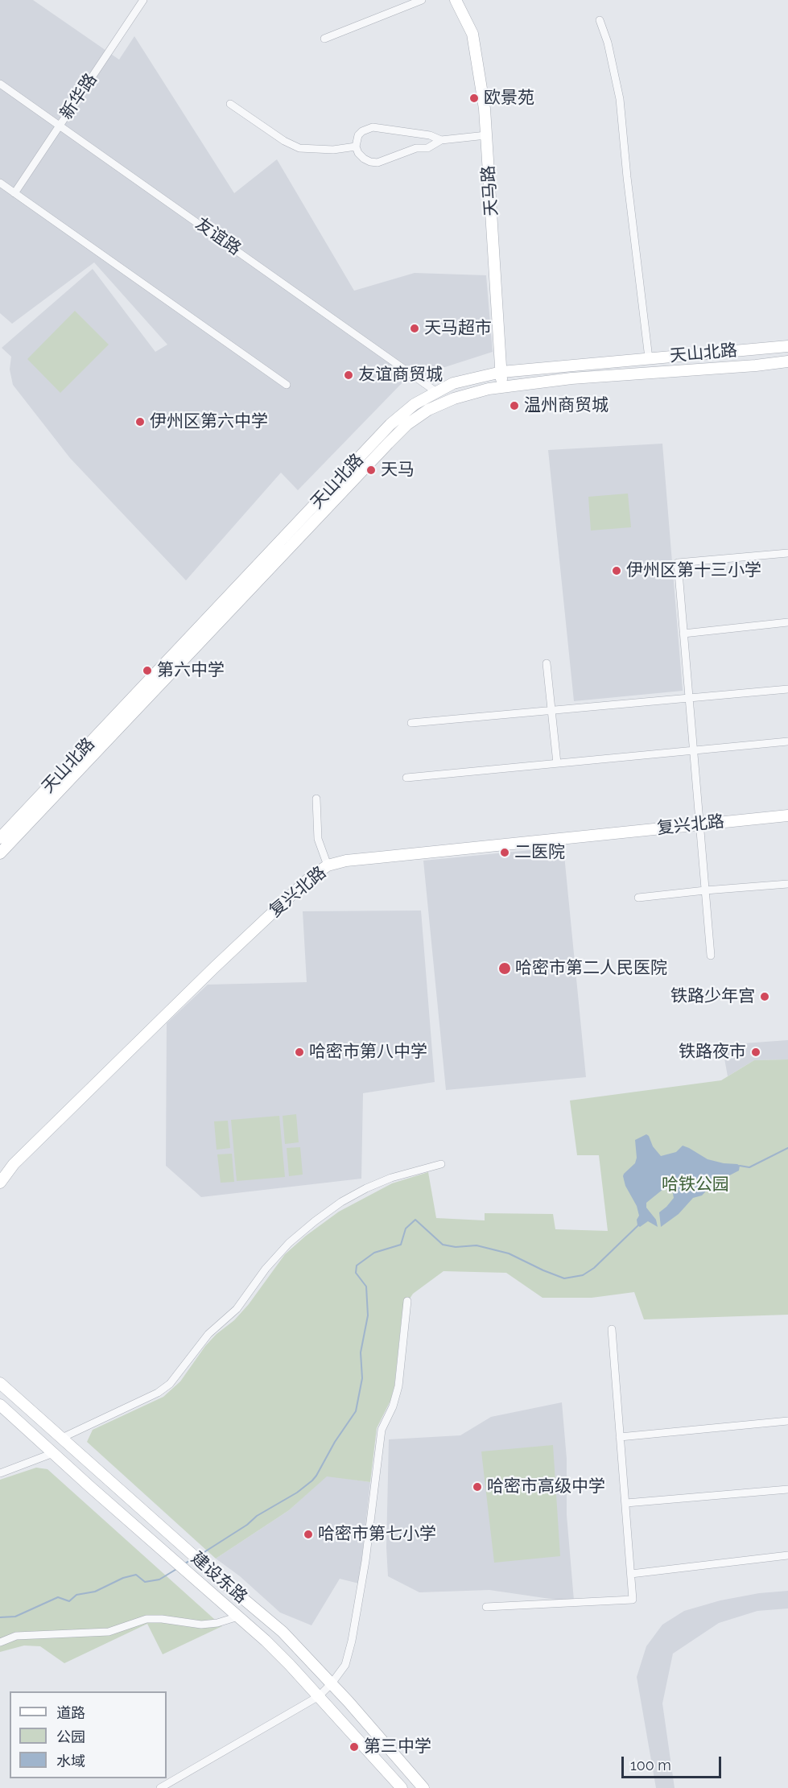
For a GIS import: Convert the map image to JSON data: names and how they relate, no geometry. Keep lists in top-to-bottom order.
{
  "streets": {
    "main road": [
      "天马路",
      "天山北路",
      "复兴北路",
      "建设东路"
    ],
    "street": ["新华路", "友谊路"]
  },
  "crossings": [
    ["新华路", "友谊路"],
    ["天马路", "天山北路"],
    ["友谊路", "天山北路"]
  ],
  "parks": ["哈铁公园"],
  "places": [
    "欧景苑",
    "天马超市",
    "友谊商贸城",
    "温州商贸城",
    "伊州区第六中学",
    "天马",
    "伊州区第十三小学",
    "第六中学",
    "二医院",
    "哈密市第二人民医院",
    "铁路少年宫",
    "哈密市第八中学",
    "铁路夜市",
    "哈密市高级中学",
    "哈密市第七小学",
    "第三中学"
  ],
  "legend": ["道路", "公园", "水域"],
  "scale_bar": "100 m"
}
